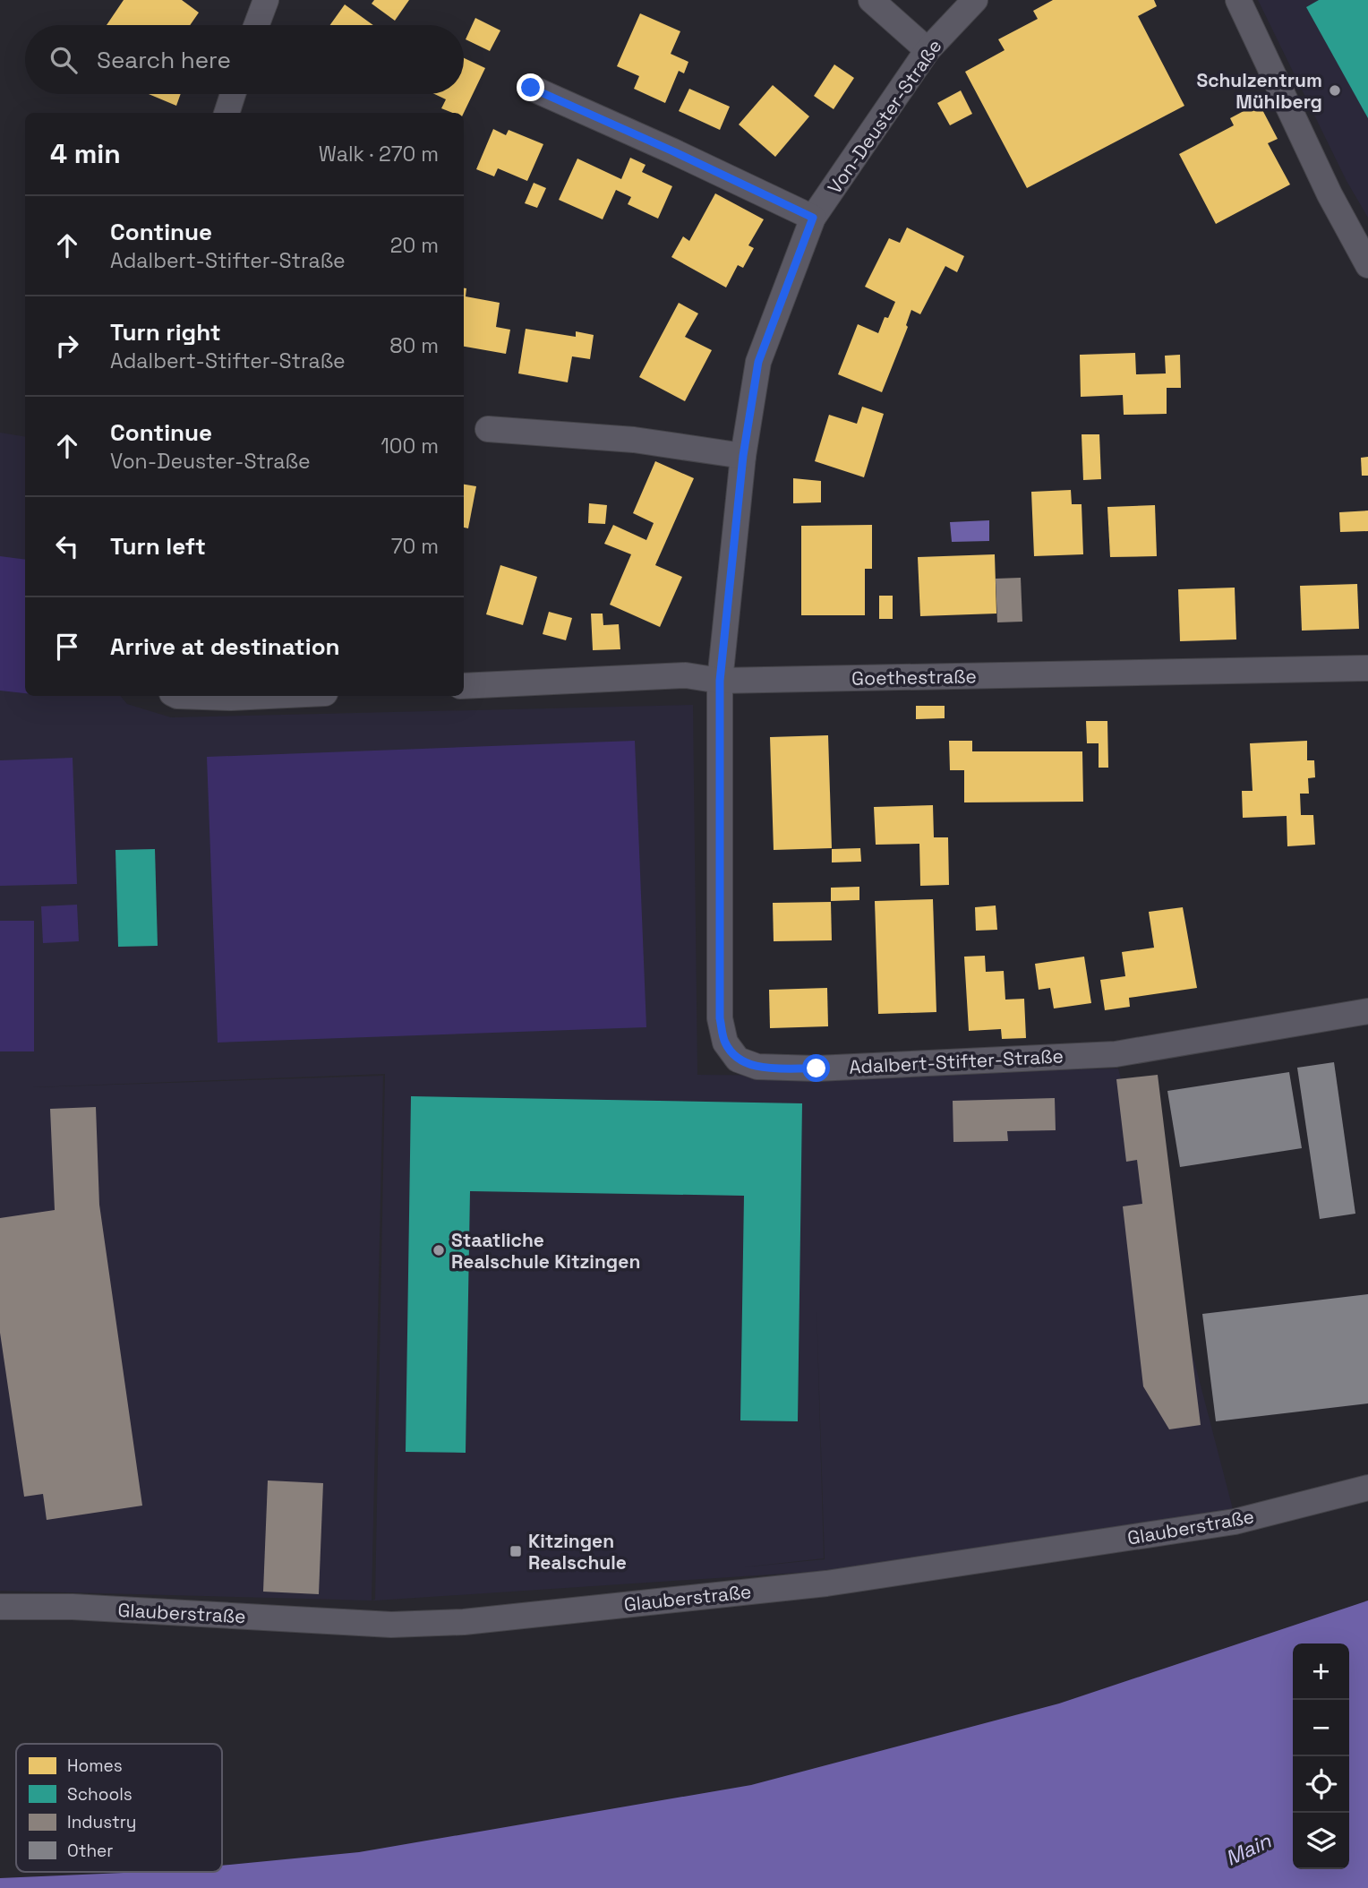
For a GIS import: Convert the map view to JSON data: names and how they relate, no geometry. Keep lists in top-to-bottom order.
{
  "streets": {
    "street": [
      "Von-Deuster-Straße",
      "Goethestraße",
      "Adalbert-Stifter-Straße",
      "Glauberstraße"
    ]
  },
  "crossings": [
    ["Von-Deuster-Straße", "Goethestraße"],
    ["Von-Deuster-Straße", "Adalbert-Stifter-Straße"],
    ["Goethestraße", "Adalbert-Stifter-Straße"]
  ],
  "water": ["Main"],
  "places": {
    "other": ["Schulzentrum Mühlberg", "Staatliche Realschule Kitzingen"],
    "transit": ["Kitzingen Realschule"]
  },
  "legend": [
    "Homes",
    "Schools",
    "Industry",
    "Other"
  ],
  "page": {
    "search": "Search here",
    "heading": ["4 min", "Walk · 270 m"],
    "list": [
      ["Continue", "Adalbert-Stifter-Straße", "20 m"],
      ["Turn right", "Adalbert-Stifter-Straße", "80 m"],
      ["Continue", "Von-Deuster-Straße", "100 m"],
      ["Turn left", "70 m"],
      "Arrive at destination"
    ],
    "map_buttons": ["+", "−"]
  }
}
